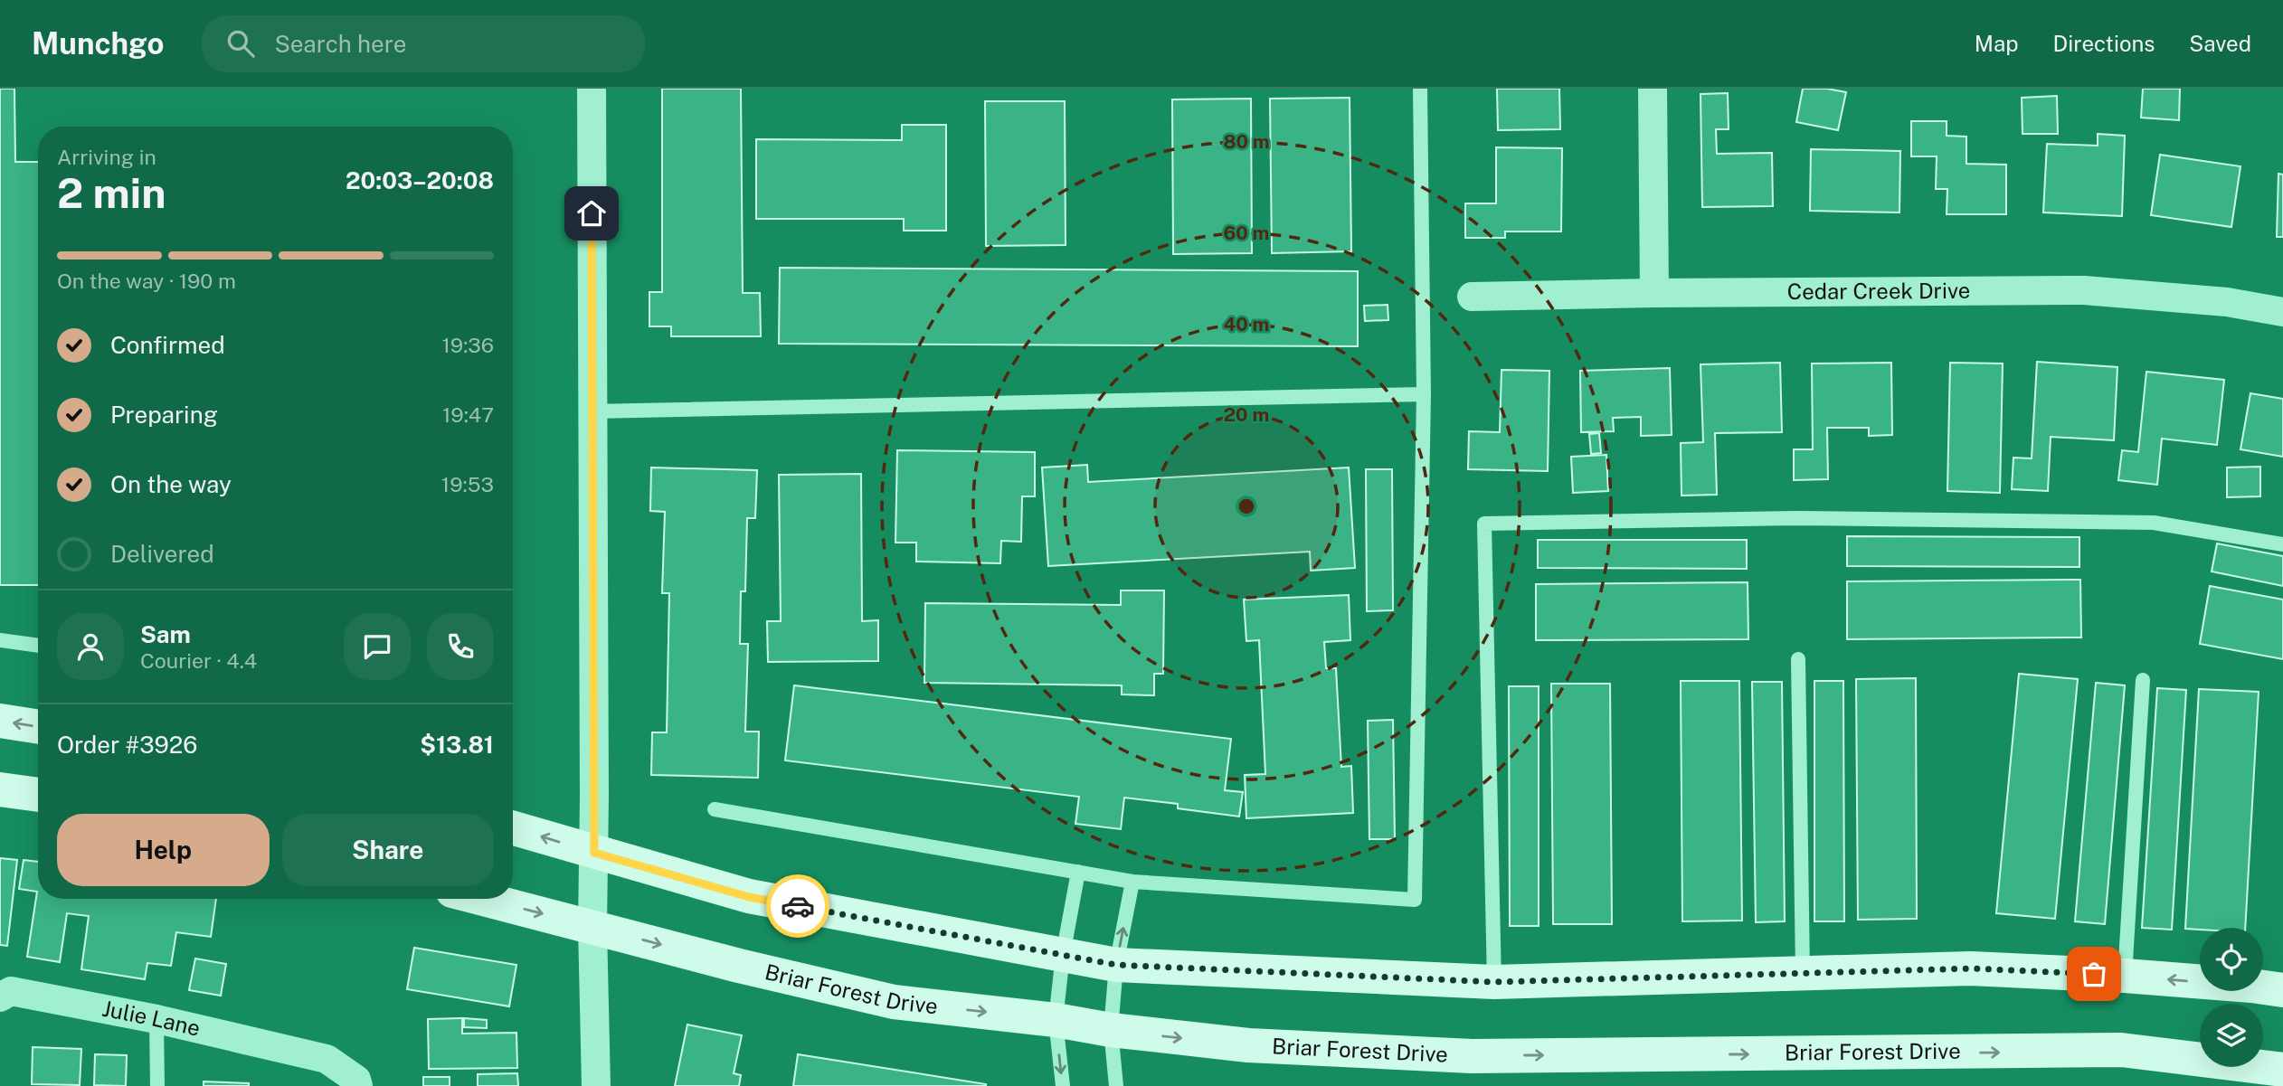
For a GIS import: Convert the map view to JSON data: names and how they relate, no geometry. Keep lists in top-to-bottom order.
{
  "streets": {
    "main road": ["Briar Forest Drive"],
    "street": ["Cedar Creek Drive", "Julie Lane"]
  },
  "page": {
    "header": "Munchgo",
    "search": "Search here",
    "nav": ["Map", "Directions", "Saved"],
    "heading": ["2 min", "Arriving in", "20:03–20:08"],
    "panel": [
      "Sam",
      "Courier · 4.4",
      "Order #3926",
      "$13.81"
    ],
    "bar": "On the way · 190 m",
    "list": [
      ["Confirmed", "19:36"],
      ["Preparing", "19:47"],
      ["On the way", "19:53"],
      "Delivered"
    ],
    "buttons": ["Help", "Share"]
  },
  "rings": [
    "80 m",
    "60 m",
    "40 m",
    "20 m"
  ]
}
